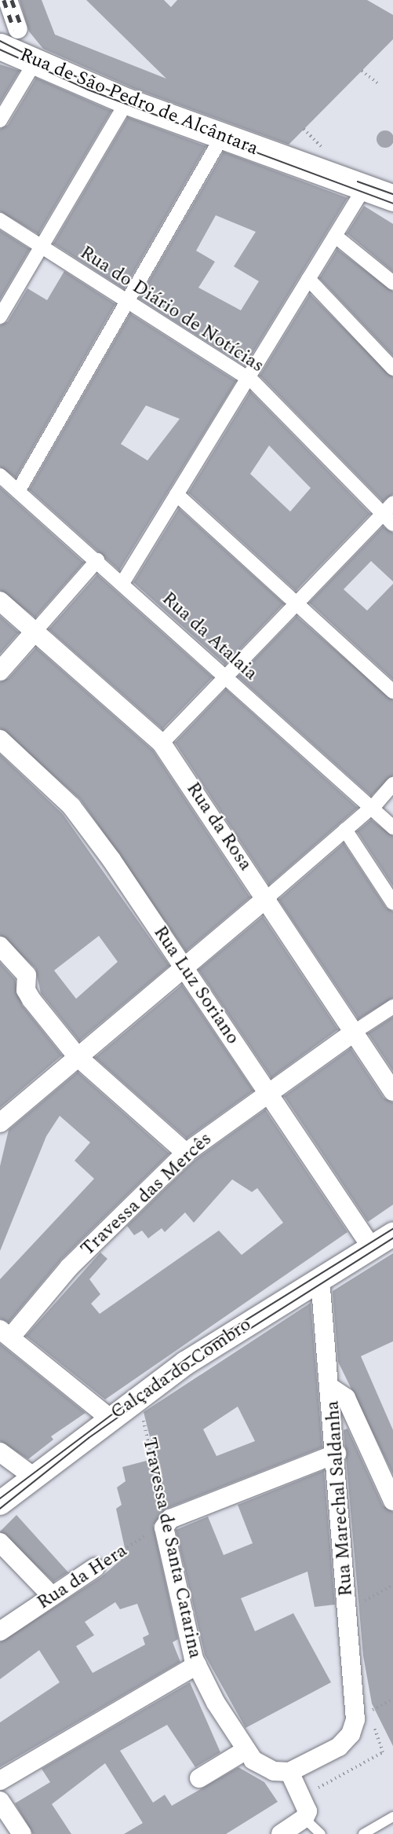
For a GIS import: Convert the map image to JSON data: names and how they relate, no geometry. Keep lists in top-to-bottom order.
{
  "streets": {
    "main road": ["Rua de São Pedro de Alcântara"],
    "street": [
      "Rua do Diário de Notícias",
      "Rua da Atalaia",
      "Rua da Rosa",
      "Rua Luz Soriano",
      "Travessa das Mercês",
      "Calçada do Combro",
      "Rua Marechal Saldanha",
      "Travessa de Santa Catarina",
      "Rua da Hera"
    ]
  },
  "crossings": [
    ["Rua da Rosa", "Travessa das Mercês"],
    ["Rua Luz Soriano", "Travessa das Mercês"],
    ["Rua Luz Soriano", "Calçada do Combro"],
    ["Calçada do Combro", "Rua Marechal Saldanha"],
    ["Calçada do Combro", "Travessa de Santa Catarina"],
    ["Travessa de Santa Catarina", "Rua da Hera"]
  ]
}
